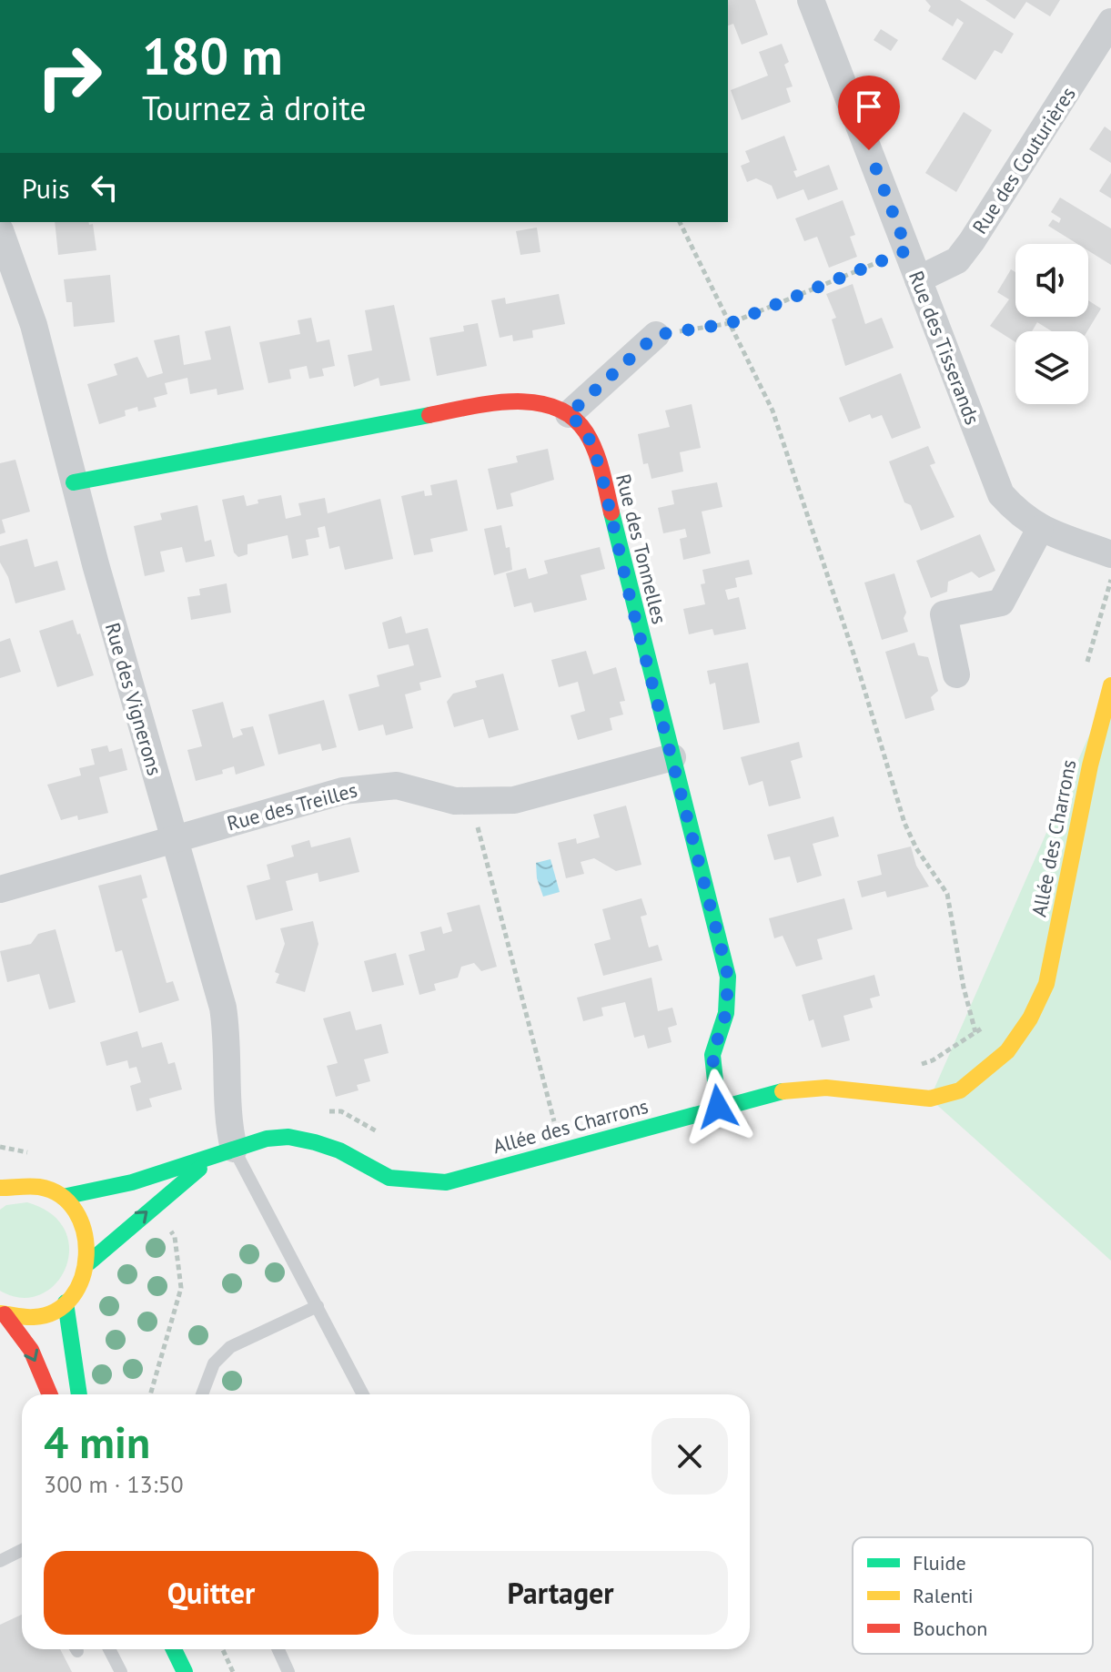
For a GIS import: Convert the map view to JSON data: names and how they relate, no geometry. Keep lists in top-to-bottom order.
{
  "streets": {
    "street": [
      "Rue des Couturières",
      "Rue des Tisserands",
      "Rue des Tonnelles",
      "Rue des Vignerons",
      "Rue des Treilles",
      "Allée des Charrons"
    ]
  },
  "crossings": [
    ["Rue des Couturières", "Rue des Tisserands"],
    ["Rue des Tonnelles", "Rue des Treilles"],
    ["Rue des Tonnelles", "Allée des Charrons"],
    ["Rue des Vignerons", "Rue des Treilles"],
    ["Rue des Vignerons", "Allée des Charrons"]
  ],
  "legend": ["Fluide", "Ralenti", "Bouchon"],
  "page": {
    "turn": ["180 m", "Tournez à droite"],
    "then": "Puis",
    "heading": ["4 min", "300 m · 13:50"],
    "buttons": ["Quitter", "Partager"]
  }
}
